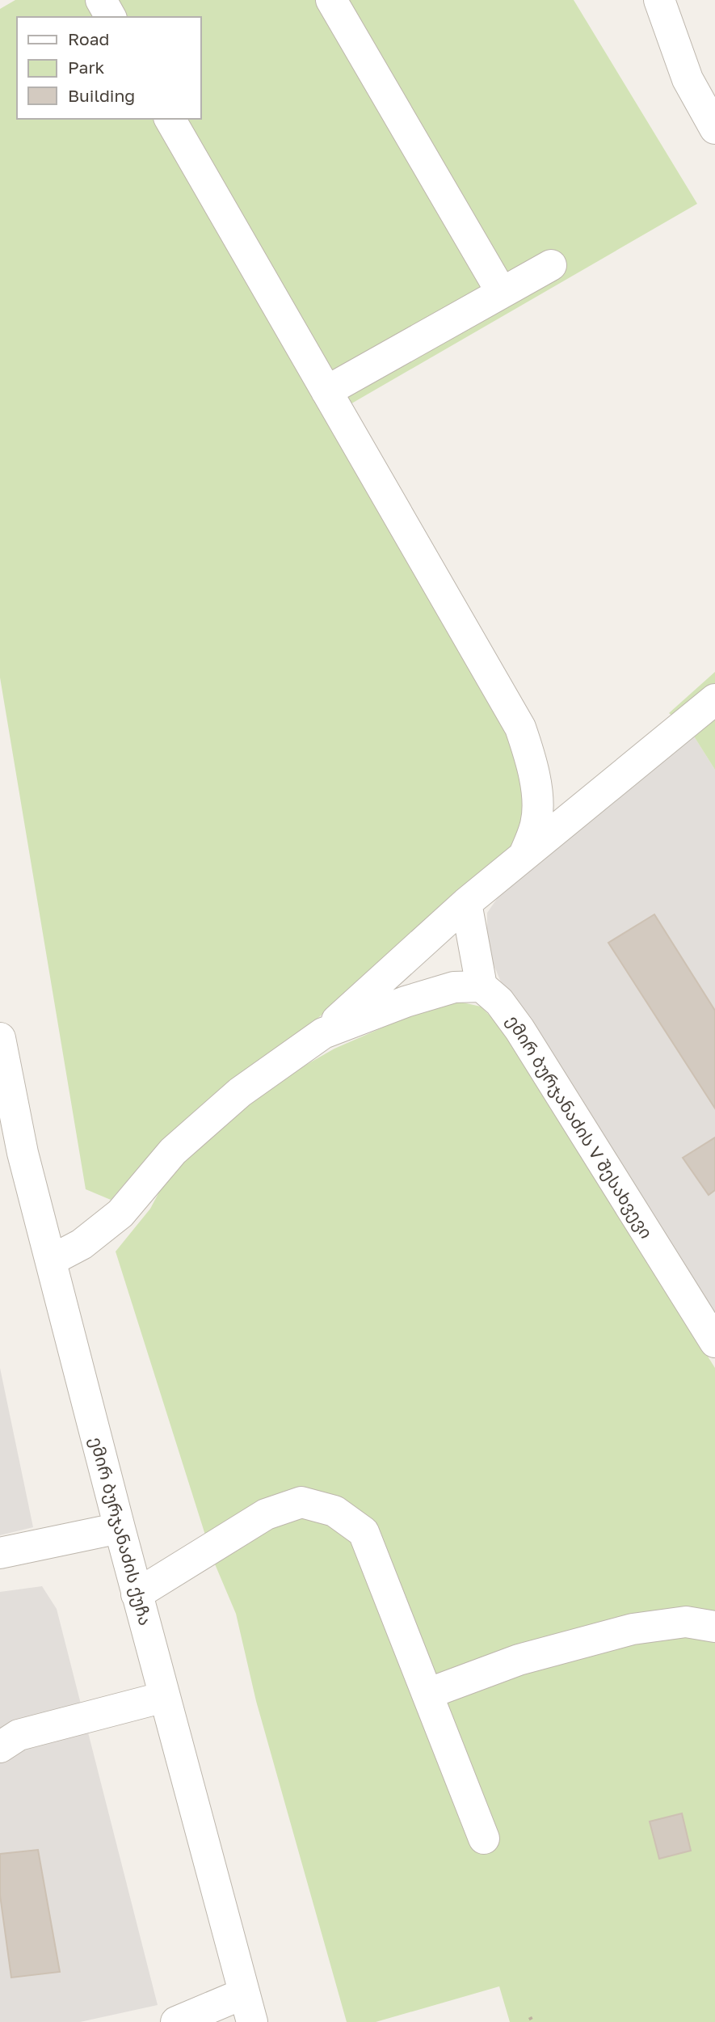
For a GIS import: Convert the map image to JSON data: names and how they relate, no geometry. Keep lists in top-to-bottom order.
{
  "streets": {
    "street": ["ემირ ბურჯანაძის V შესახვევი", "ემირ ბურჯანაძის ქუჩა"]
  },
  "legend": ["Road", "Park", "Building"]
}
